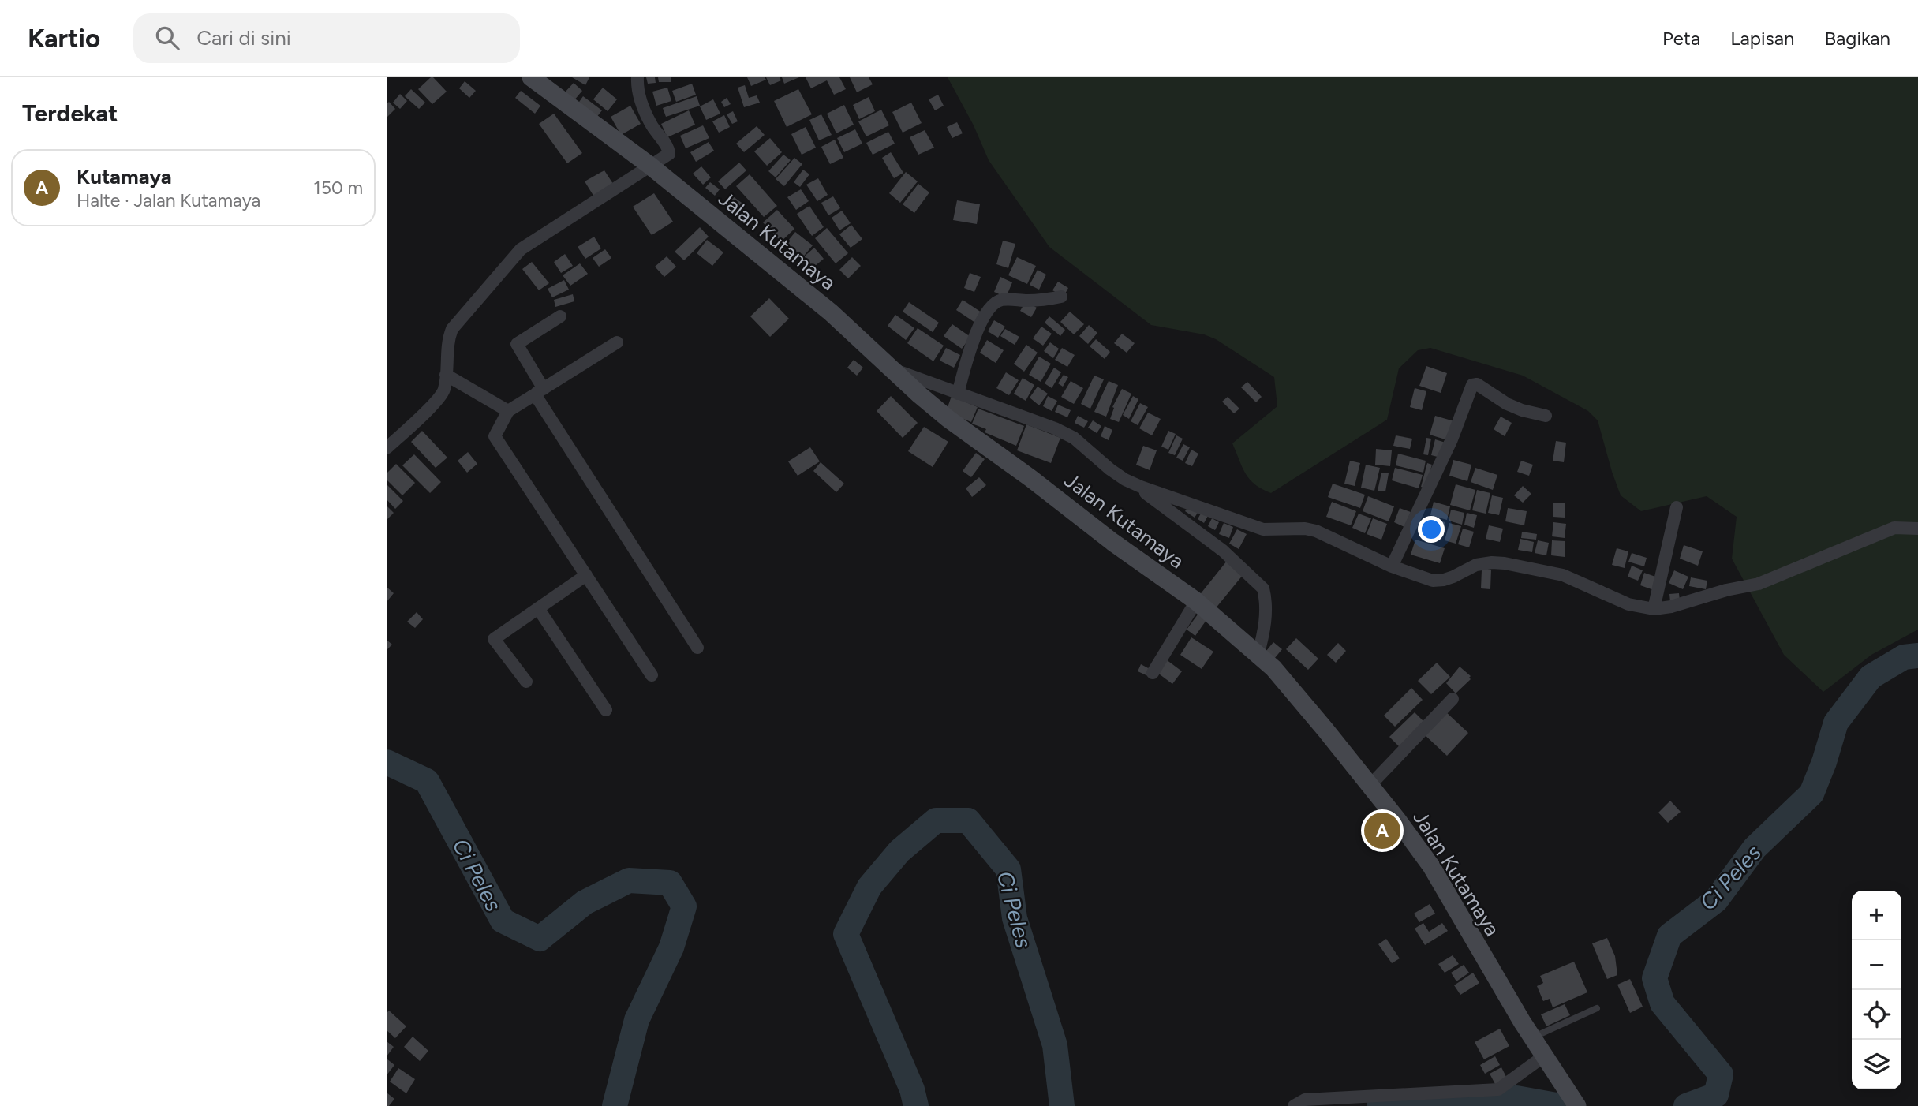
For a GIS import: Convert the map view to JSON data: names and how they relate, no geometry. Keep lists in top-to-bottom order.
{
  "streets": {
    "main road": ["Jalan Kutamaya"]
  },
  "water": ["Ci Peles"],
  "page": {
    "header": "Kartio",
    "search": "Cari di sini",
    "nav": ["Peta", "Lapisan", "Bagikan"],
    "heading": "Terdekat",
    "list": [
      {
        "mark": "A",
        "name": "Kutamaya",
        "note": "Halte · Jalan Kutamaya",
        "value": "150 m"
      }
    ],
    "pins": "A",
    "map_buttons": ["+", "−"]
  }
}
